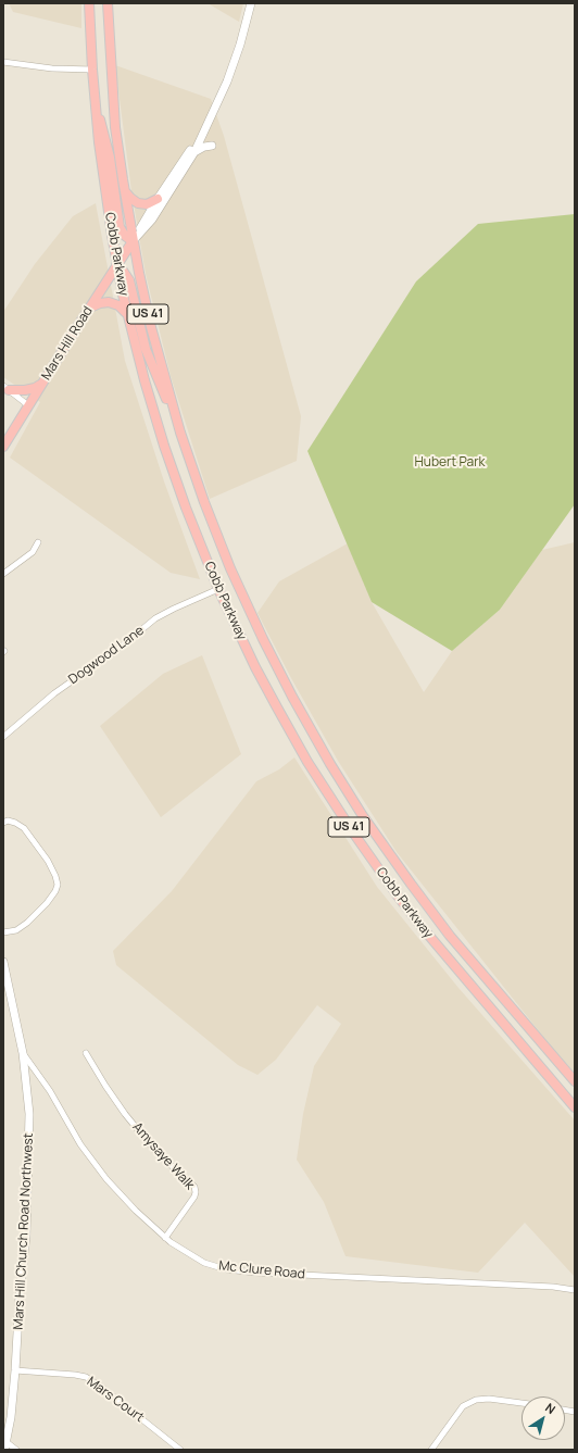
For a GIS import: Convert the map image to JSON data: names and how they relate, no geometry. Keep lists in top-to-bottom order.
{
  "streets": {
    "main road": ["Cobb Parkway", "US 41", "Mars Hill Road"],
    "street": [
      "Dogwood Lane",
      "Amysaye Walk",
      "Mars Hill Church Road Northwest",
      "Mc Clure Road",
      "Mars Court"
    ]
  },
  "crossings": [
    ["Cobb Parkway", "Mars Hill Road"],
    ["Cobb Parkway", "Dogwood Lane"],
    ["Amysaye Walk", "Mc Clure Road"],
    ["Mars Hill Church Road Northwest", "Mc Clure Road"],
    ["Mars Hill Church Road Northwest", "Mars Court"]
  ],
  "parks": ["Hubert Park"],
  "north": "top right"
}
